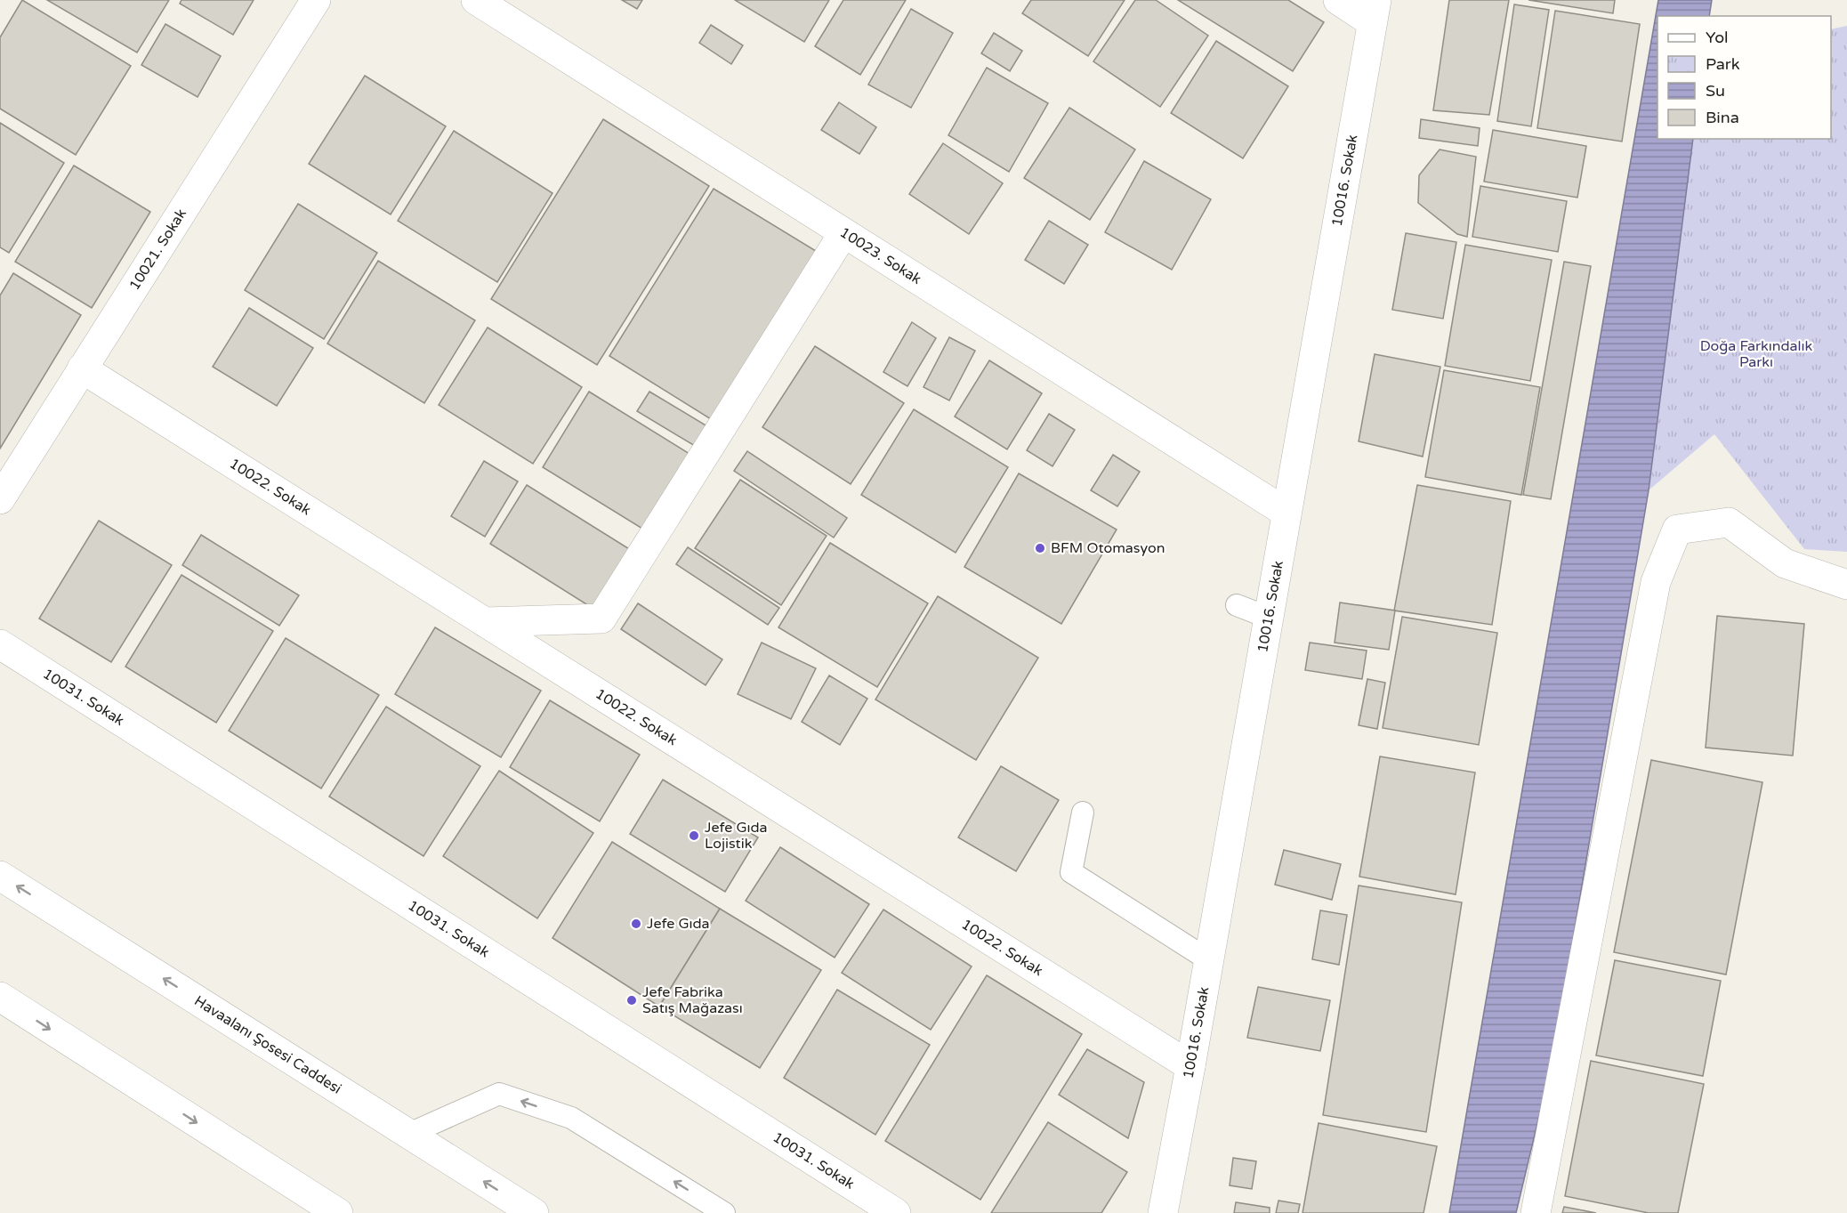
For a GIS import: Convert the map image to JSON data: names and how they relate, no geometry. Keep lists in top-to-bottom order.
{
  "streets": {
    "street": [
      "10016. Sokak",
      "10021. Sokak",
      "10023. Sokak",
      "10022. Sokak",
      "10031. Sokak",
      "Havaalanı Şosesi Caddesi"
    ]
  },
  "crossings": [
    ["10016. Sokak", "10023. Sokak"],
    ["10016. Sokak", "10022. Sokak"],
    ["10021. Sokak", "10022. Sokak"]
  ],
  "parks": ["Doğa Farkındalık Parkı"],
  "places": [
    "BFM Otomasyon",
    "Jefe Gıda Lojistik",
    "Jefe Gıda",
    "Jefe Fabrika Satış Mağazası"
  ],
  "legend": [
    "Yol",
    "Park",
    "Su",
    "Bina"
  ]
}
